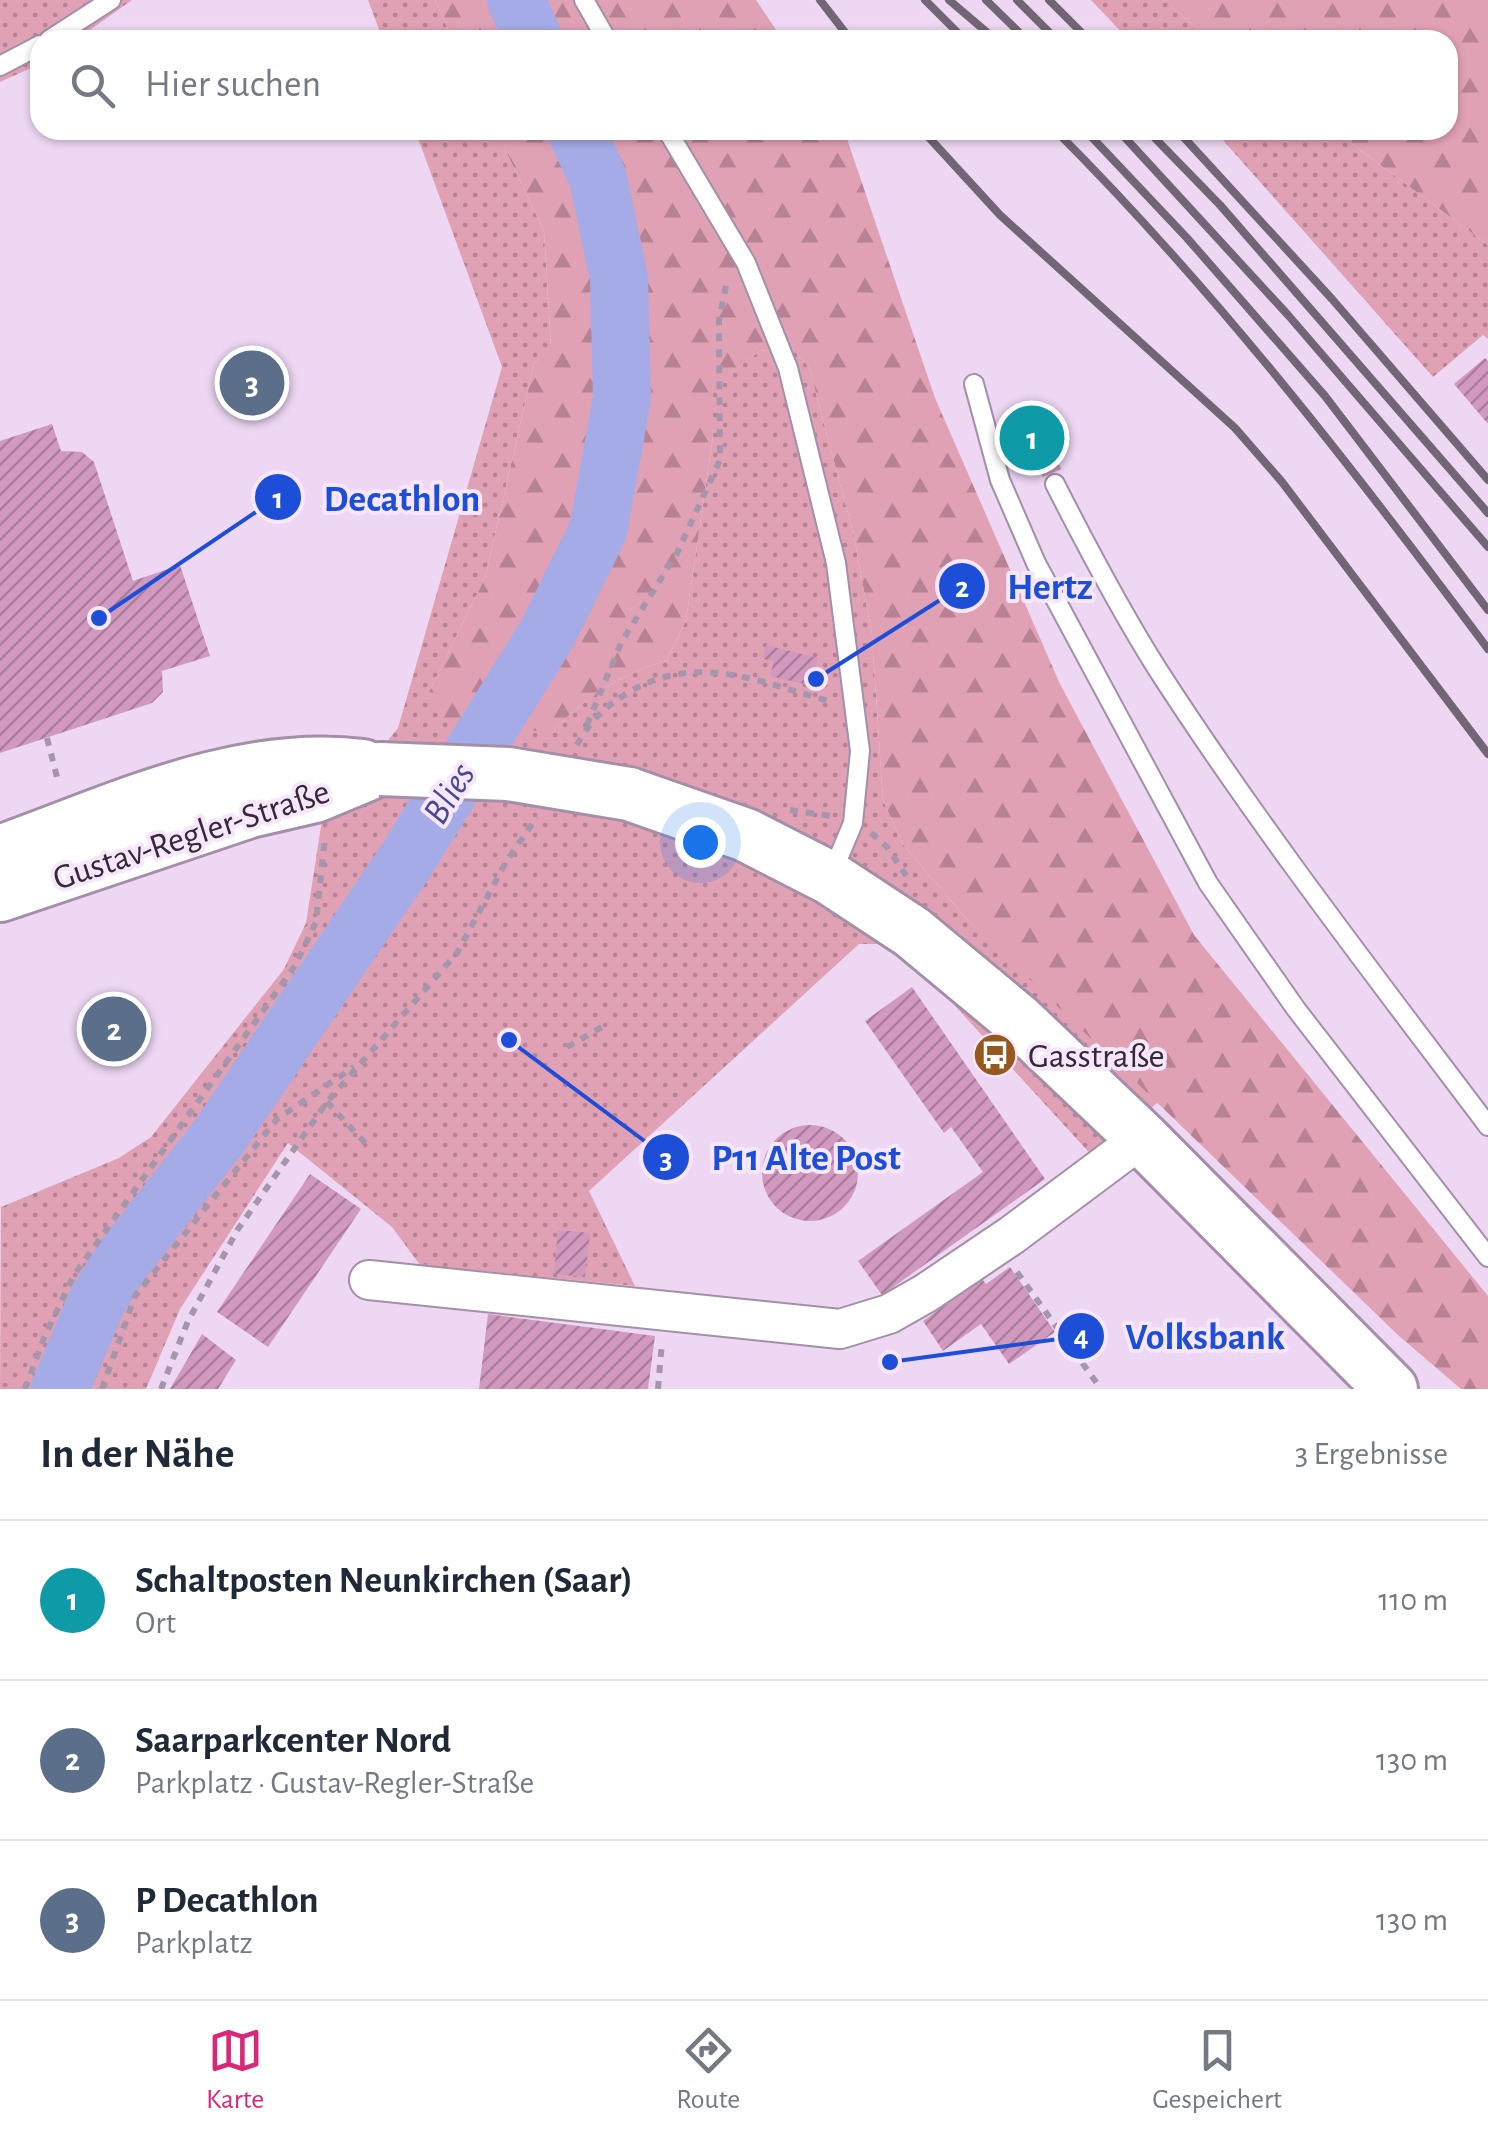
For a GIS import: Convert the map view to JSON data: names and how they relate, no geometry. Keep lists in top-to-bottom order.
{
  "streets": {
    "main road": ["Gustav-Regler-Straße"]
  },
  "water": ["Blies"],
  "places": {
    "other": [
      "Decathlon",
      "Hertz",
      "P11 Alte Post",
      "Volksbank"
    ],
    "bus stop": ["Gasstraße"]
  },
  "page": {
    "search": "Hier suchen",
    "pins": ["3", "1", "2"],
    "heading": ["In der Nähe", "3 Ergebnisse"],
    "list": [
      {
        "mark": "1",
        "name": "Schaltposten Neunkirchen (Saar)",
        "note": "Ort",
        "value": "110 m"
      },
      {
        "mark": "2",
        "name": "Saarparkcenter Nord",
        "note": "Parkplatz · Gustav-Regler-Straße",
        "value": "130 m"
      },
      {
        "mark": "3",
        "name": "P Decathlon",
        "note": "Parkplatz",
        "value": "130 m"
      }
    ],
    "nav": ["Karte", "Route", "Gespeichert"]
  }
}
